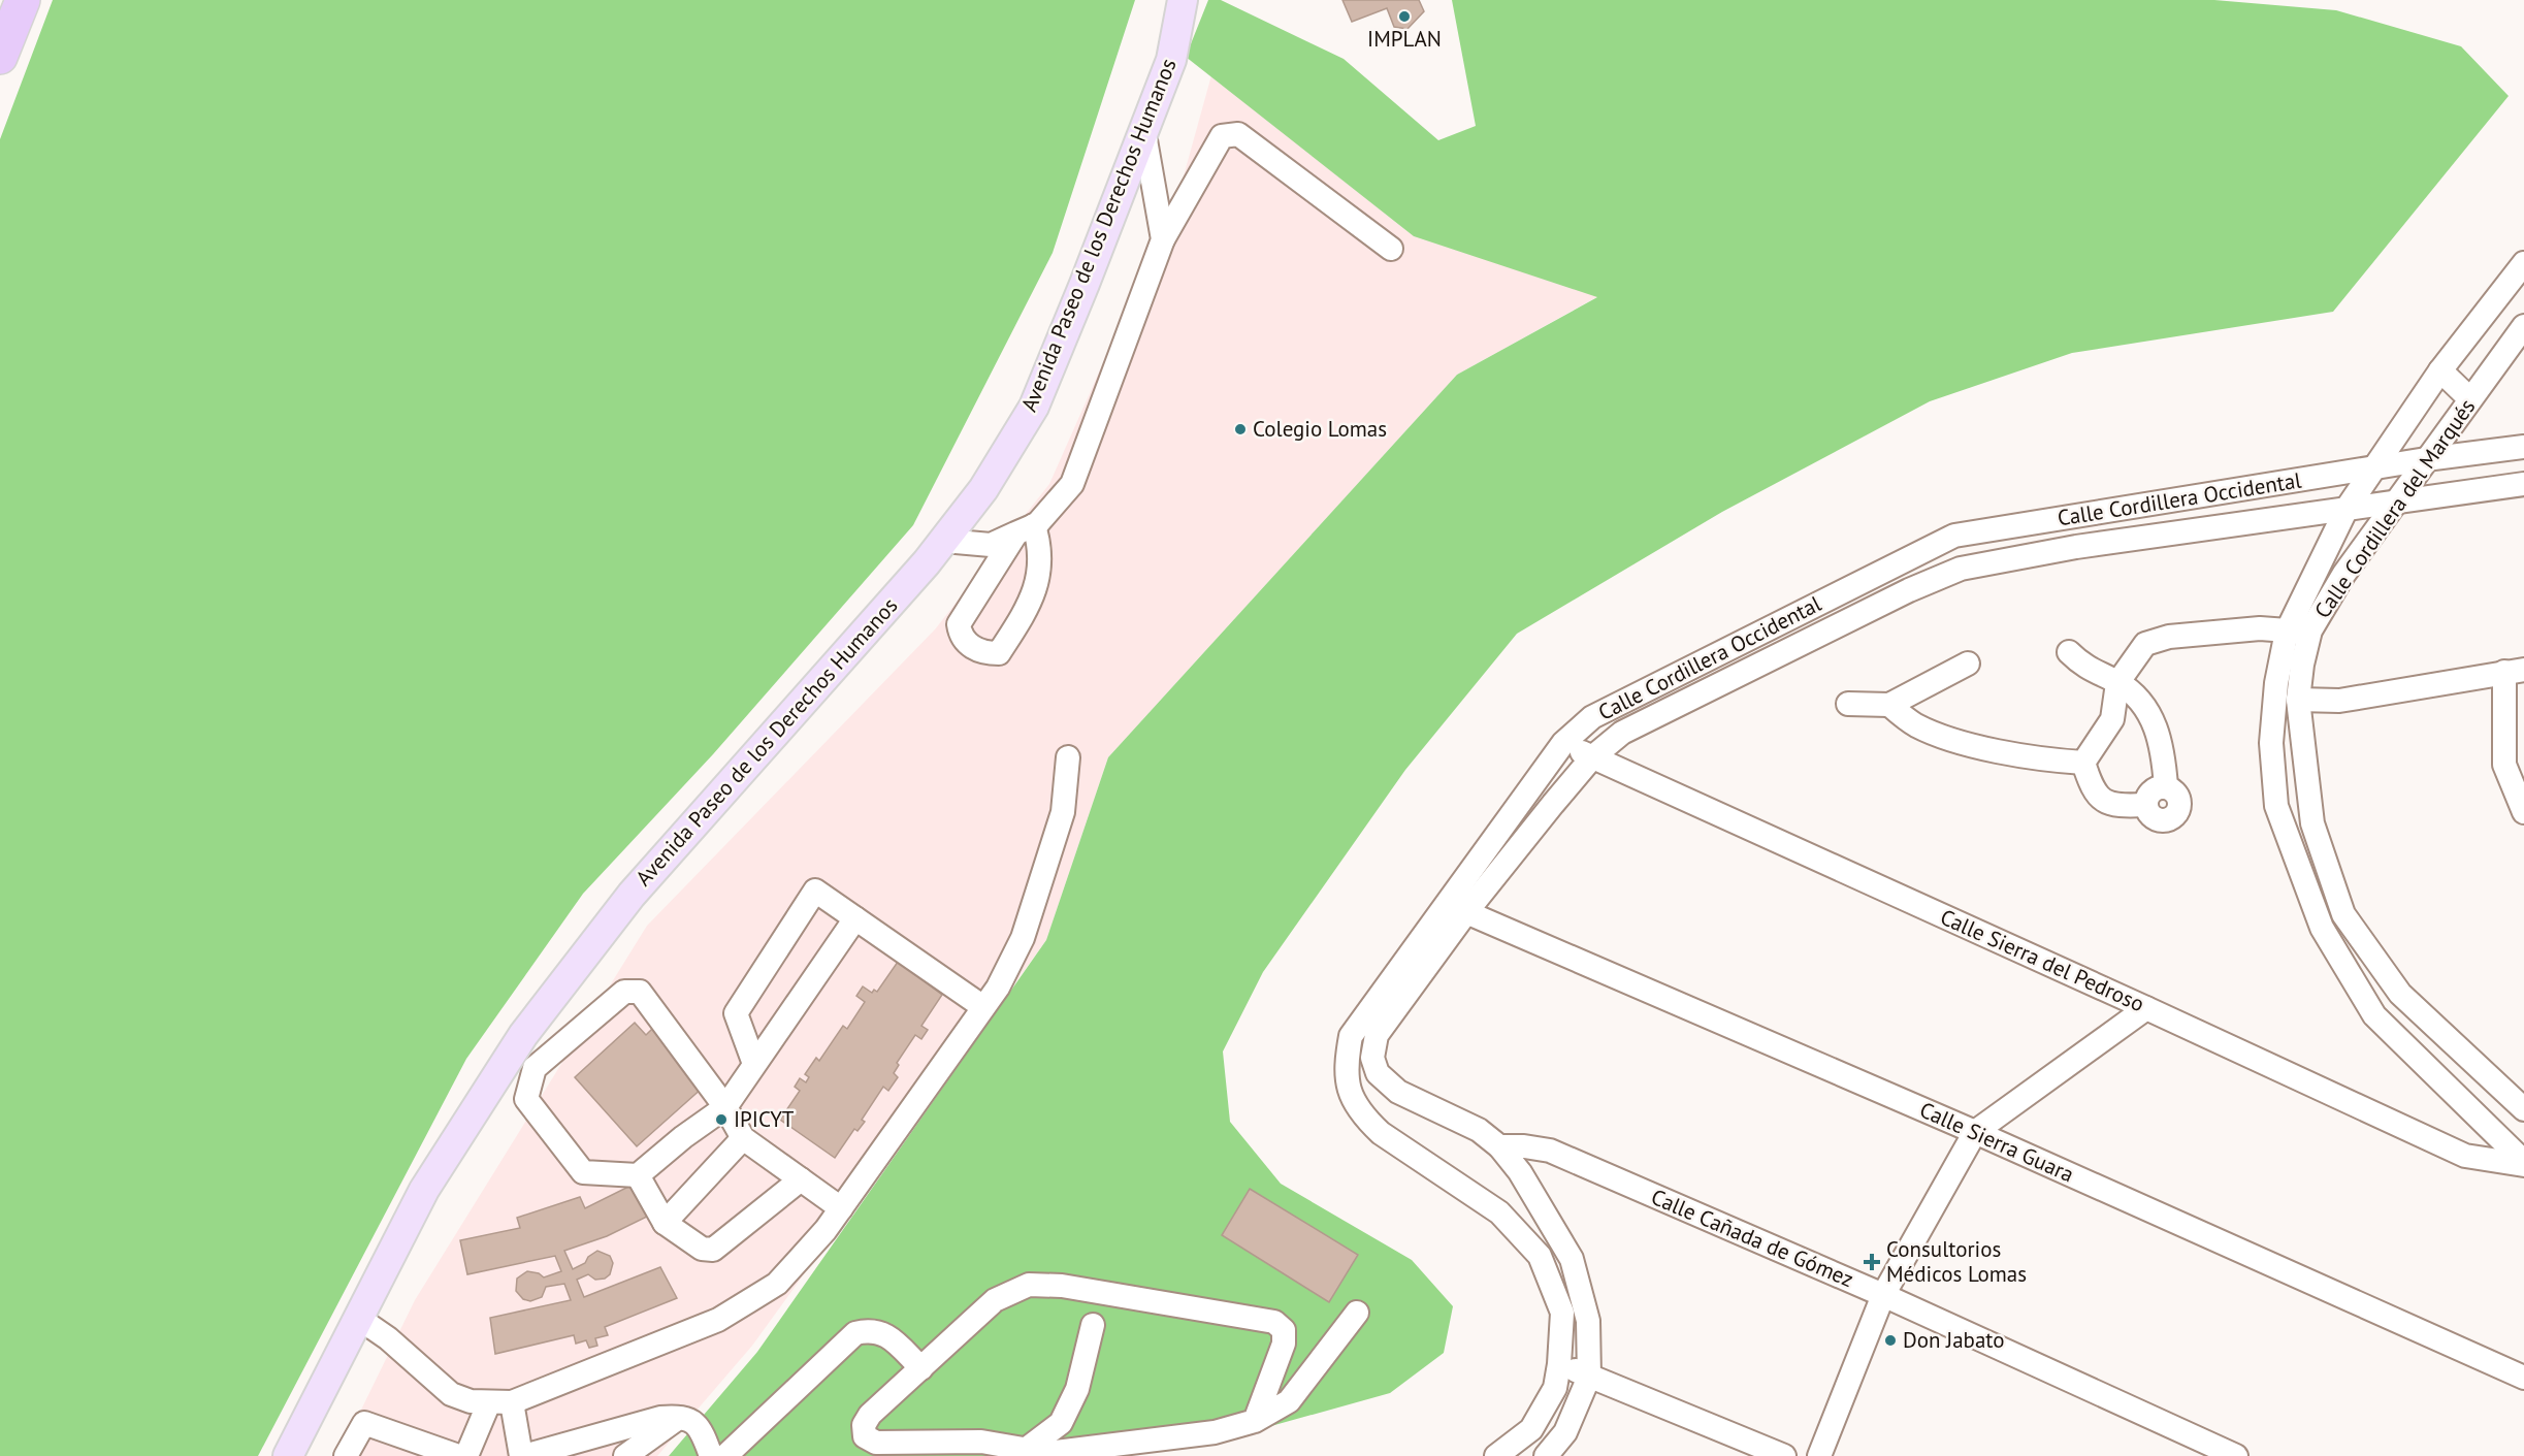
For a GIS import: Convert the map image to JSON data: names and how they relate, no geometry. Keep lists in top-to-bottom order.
{
  "streets": {
    "main road": ["Avenida Paseo de los Derechos Humanos"],
    "street": [
      "Calle Cordillera Occidental",
      "Calle Cordillera del Marqués",
      "Calle Sierra del Pedroso",
      "Calle Sierra Guara",
      "Calle Cañada de Gómez"
    ]
  },
  "crossings": [
    ["Calle Cordillera Occidental", "Calle Cordillera del Marqués"],
    ["Calle Cordillera Occidental", "Calle Sierra del Pedroso"],
    ["Calle Cordillera Occidental", "Calle Sierra Guara"],
    ["Calle Cordillera Occidental", "Calle Cañada de Gómez"],
    ["Calle Cordillera del Marqués", "Calle Sierra del Pedroso"]
  ],
  "places": {
    "other": [
      "IMPLAN",
      "Colegio Lomas",
      "IPICYT",
      "Don Jabato"
    ],
    "health": ["Consultorios Médicos Lomas"]
  }
}
